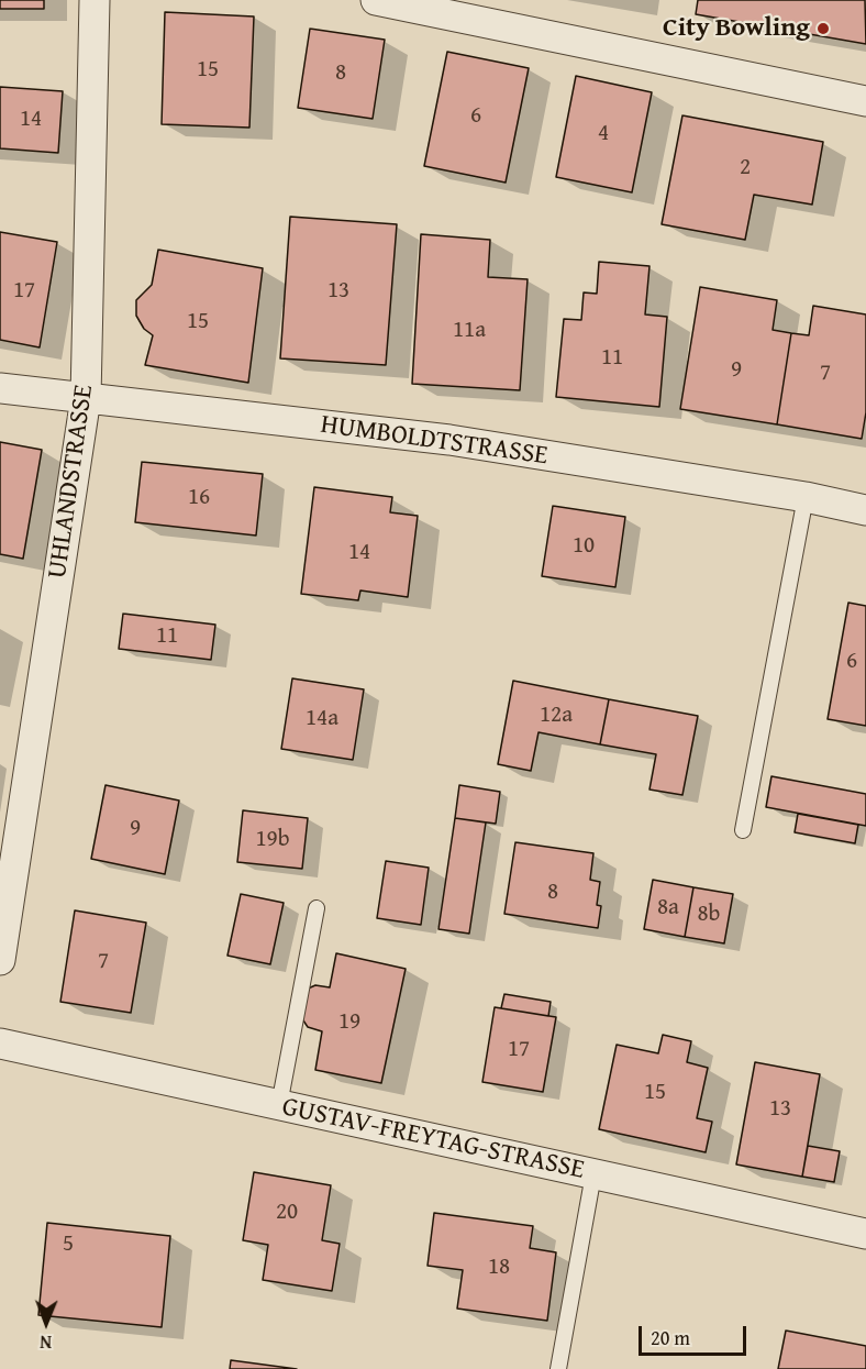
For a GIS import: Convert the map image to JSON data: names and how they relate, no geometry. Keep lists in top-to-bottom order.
{
  "streets": {
    "street": ["HUMBOLDTSTRASSE", "UHLANDSTRASSE", "GUSTAV-FREYTAG-STRASSE"]
  },
  "crossings": [
    ["HUMBOLDTSTRASSE", "UHLANDSTRASSE"]
  ],
  "places": ["City Bowling"],
  "house_numbers": [
    "15",
    "8",
    "6",
    "14",
    "4",
    "2",
    "17",
    "13",
    "15",
    "11a",
    "11",
    "9",
    "7",
    "16",
    "10",
    "14",
    "11",
    "6",
    "12a",
    "14a",
    "9",
    "19b",
    "8",
    "8a",
    "8b",
    "7",
    "19",
    "17",
    "15",
    "13",
    "20",
    "5",
    "18"
  ],
  "scale_bar": "20 m",
  "north": "bottom"
}
